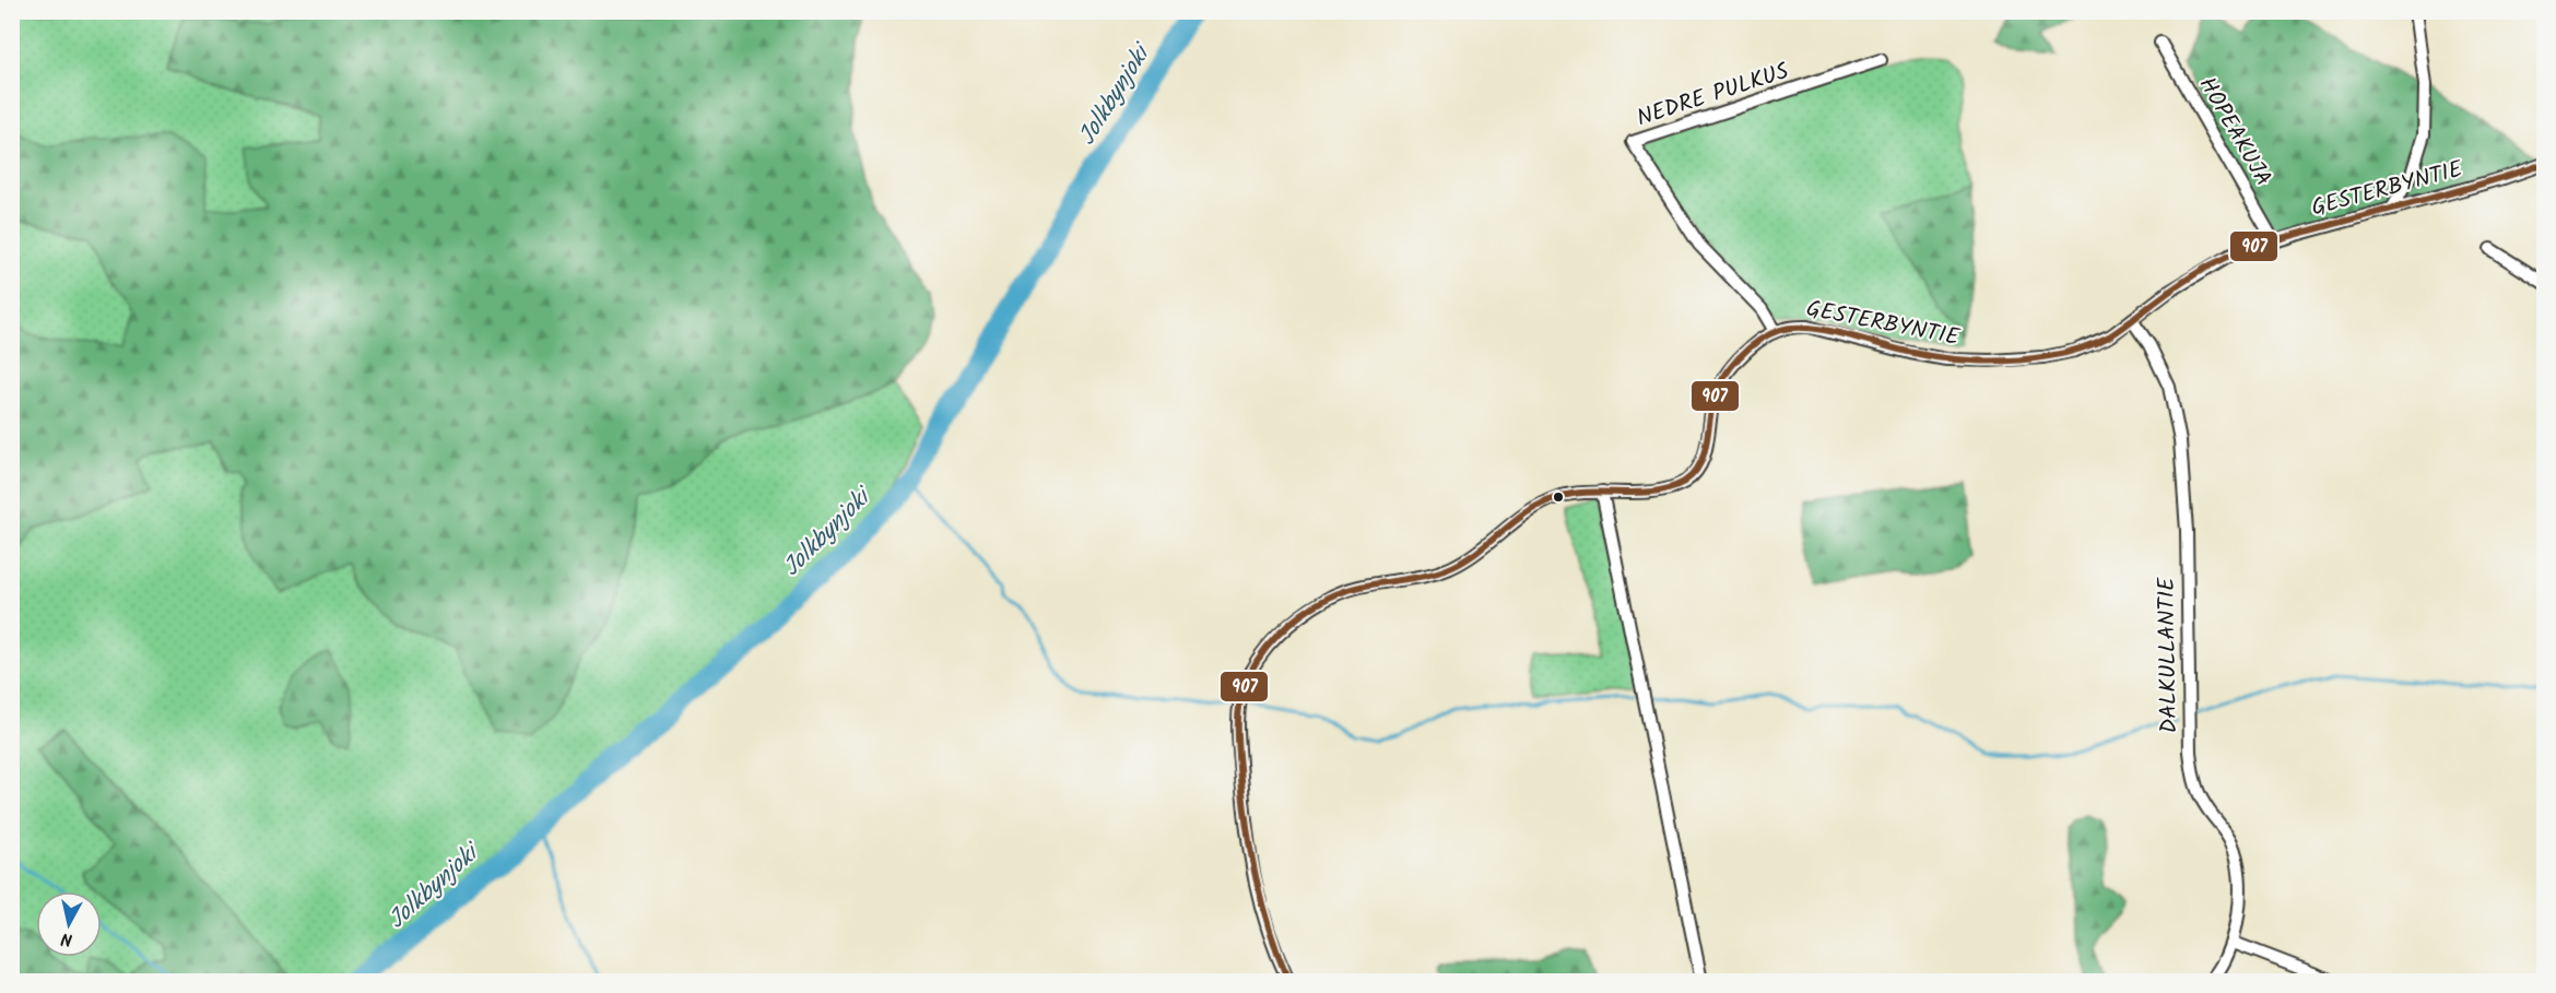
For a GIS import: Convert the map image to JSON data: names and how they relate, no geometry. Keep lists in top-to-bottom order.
{
  "streets": {
    "street": [
      "NEDRE PULKUS",
      "HOPEAKUJA",
      "GESTERBYNTIE",
      "DALKULLANTIE"
    ]
  },
  "crossings": [
    ["NEDRE PULKUS", "GESTERBYNTIE"],
    ["HOPEAKUJA", "GESTERBYNTIE"],
    ["GESTERBYNTIE", "DALKULLANTIE"]
  ],
  "water": ["Jolkbynjoki"],
  "lines": ["transit line 907"],
  "north": "bottom"
}
